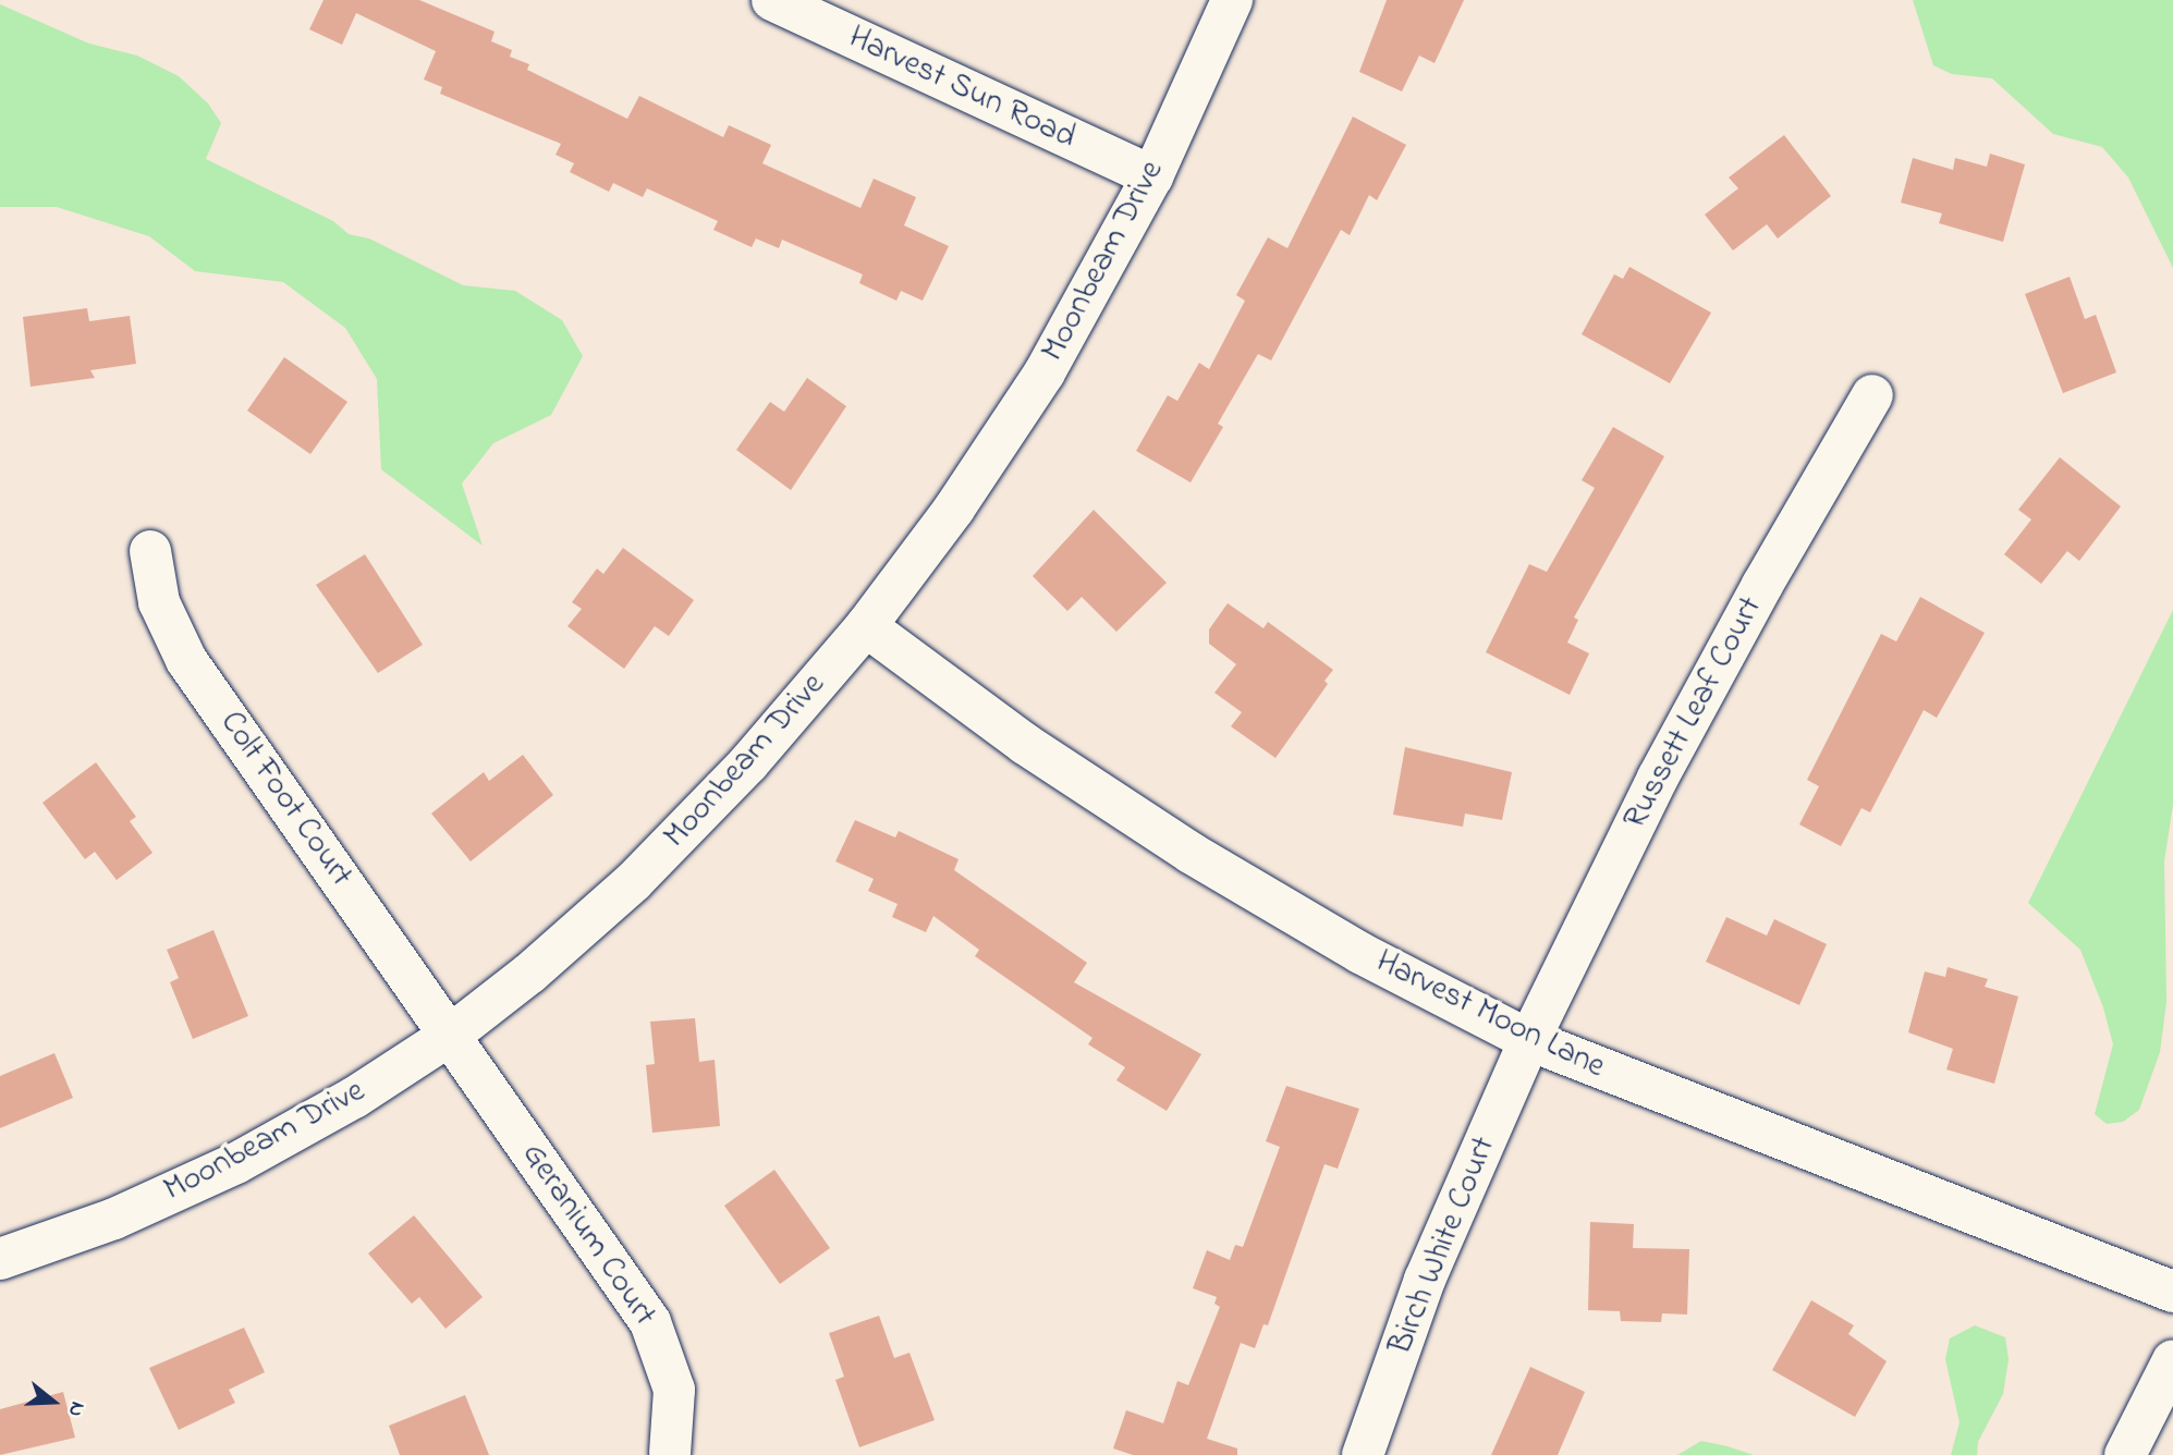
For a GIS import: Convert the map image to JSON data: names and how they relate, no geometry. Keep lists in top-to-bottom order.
{
  "streets": {
    "street": [
      "Harvest Sun Road",
      "Moonbeam Drive",
      "Russett Leaf Court",
      "Colt Foot Court",
      "Harvest Moon Lane",
      "Geranium Court",
      "Birch White Court"
    ]
  },
  "crossings": [
    ["Harvest Sun Road", "Moonbeam Drive"],
    ["Moonbeam Drive", "Colt Foot Court"],
    ["Moonbeam Drive", "Harvest Moon Lane"],
    ["Moonbeam Drive", "Geranium Court"],
    ["Russett Leaf Court", "Harvest Moon Lane"],
    ["Russett Leaf Court", "Birch White Court"],
    ["Colt Foot Court", "Geranium Court"],
    ["Harvest Moon Lane", "Birch White Court"]
  ],
  "north": "right"
}
